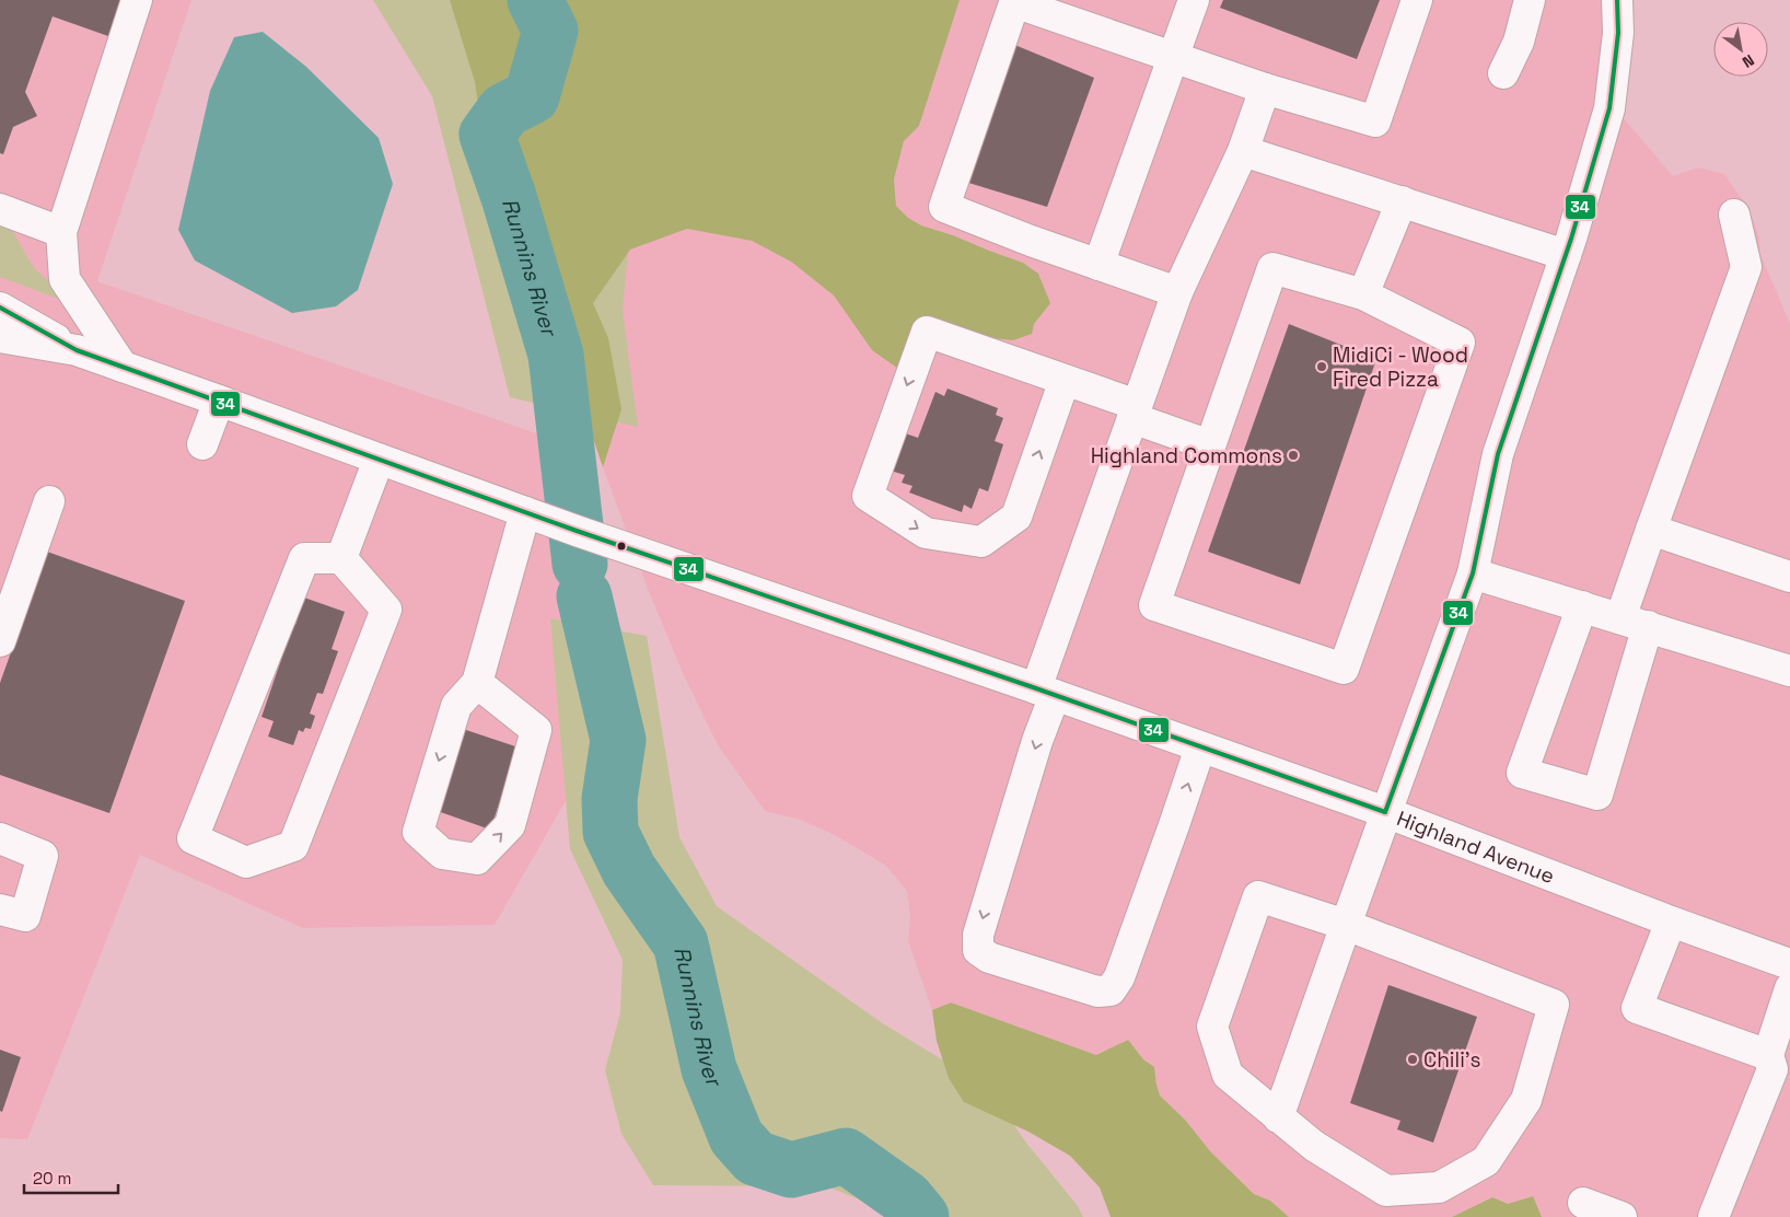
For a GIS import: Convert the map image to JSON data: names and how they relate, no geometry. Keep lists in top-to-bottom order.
{
  "streets": {
    "main road": ["Highland Avenue"]
  },
  "water": ["Runnins River"],
  "places": ["MidiCi - Wood Fired Pizza", "Highland Commons", "Chili's"],
  "lines": ["transit line 34"],
  "scale_bar": "20 m",
  "north": "bottom right"
}
